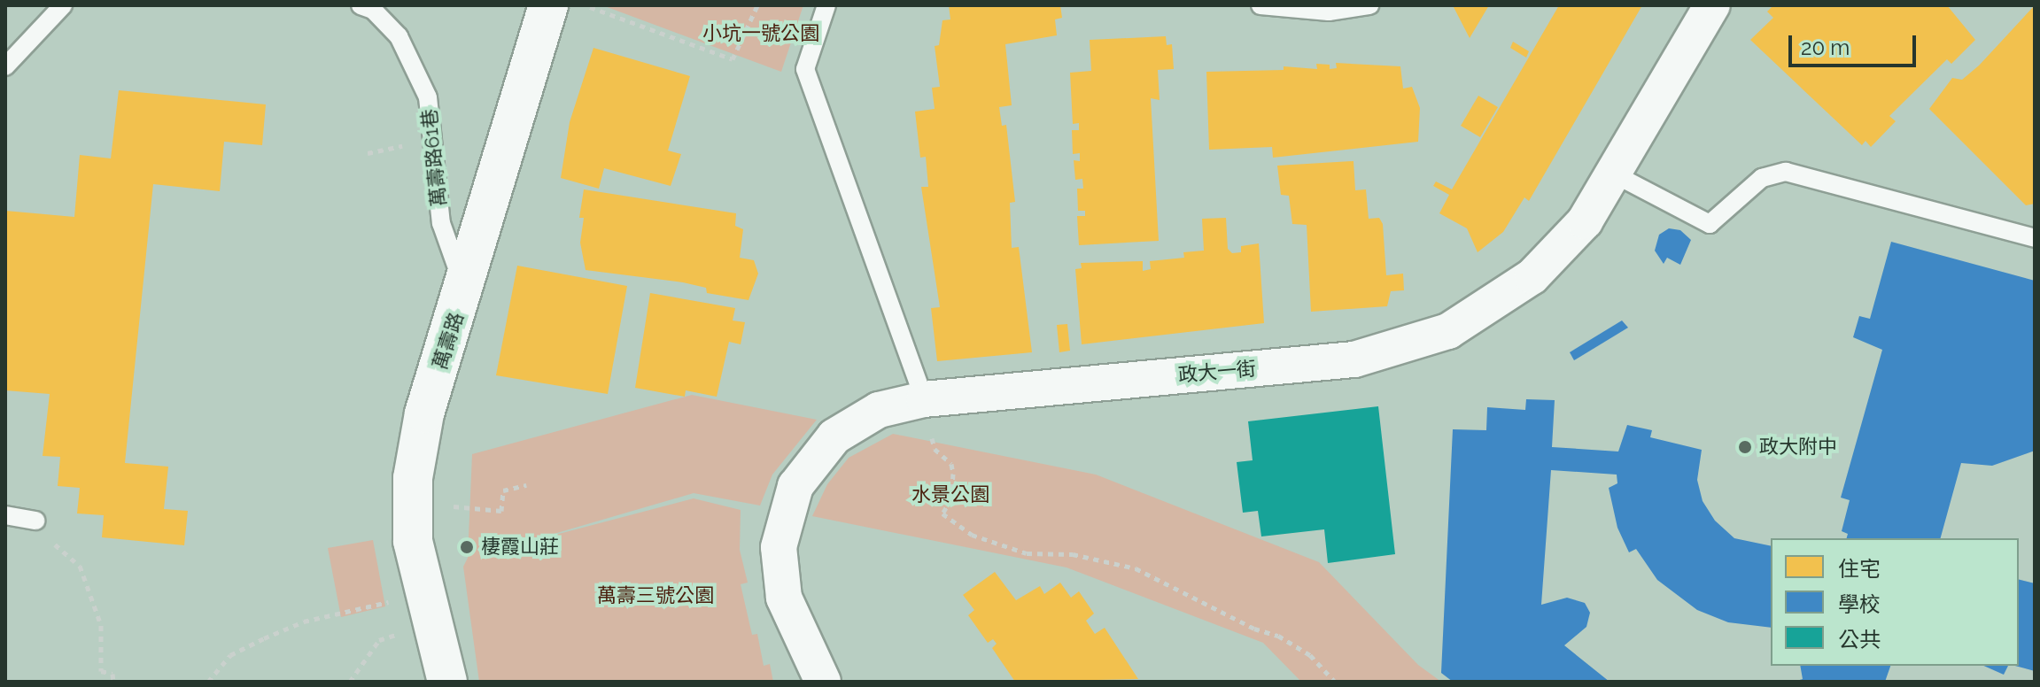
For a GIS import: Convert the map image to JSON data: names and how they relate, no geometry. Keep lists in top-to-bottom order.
{
  "streets": {
    "street": ["萬壽路", "政大一街"],
    "lane": ["萬壽路61巷"]
  },
  "crossings": [
    ["萬壽路61巷", "萬壽路"]
  ],
  "parks": ["小坑一號公園", "水景公園", "萬壽三號公園"],
  "places": ["政大附中", "棲霞山莊"],
  "legend": ["住宅", "學校", "公共"],
  "scale_bar": "20 m"
}
